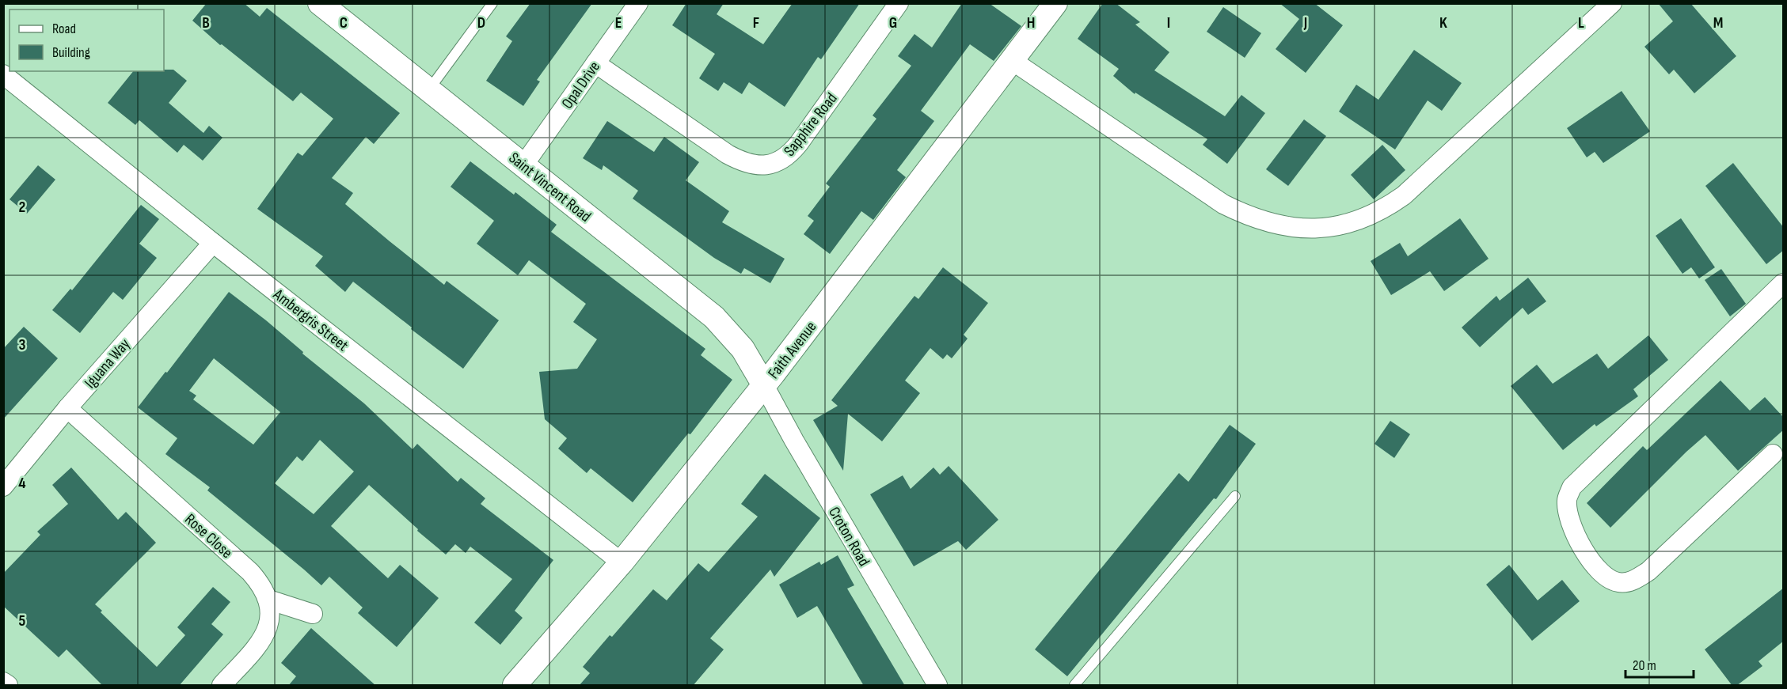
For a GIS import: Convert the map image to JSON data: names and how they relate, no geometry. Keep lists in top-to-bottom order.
{
  "streets": {
    "street": [
      "Opal Drive",
      "Sapphire Road",
      "Saint Vincent Road",
      "Ambergris Street",
      "Faith Avenue",
      "Iguana Way",
      "Rose Close",
      "Croton Road"
    ]
  },
  "crossings": [
    ["Opal Drive", "Sapphire Road"],
    ["Opal Drive", "Saint Vincent Road"],
    ["Saint Vincent Road", "Faith Avenue"],
    ["Saint Vincent Road", "Croton Road"],
    ["Ambergris Street", "Faith Avenue"],
    ["Ambergris Street", "Iguana Way"],
    ["Faith Avenue", "Croton Road"],
    ["Iguana Way", "Rose Close"]
  ],
  "legend": ["Road", "Building"],
  "scale_bar": "20 m",
  "grid": {
    "columns": [
      "B",
      "C",
      "D",
      "E",
      "F",
      "G",
      "H",
      "I",
      "J",
      "K",
      "L",
      "M"
    ],
    "rows": [
      "2",
      "3",
      "4",
      "5"
    ]
  }
}
